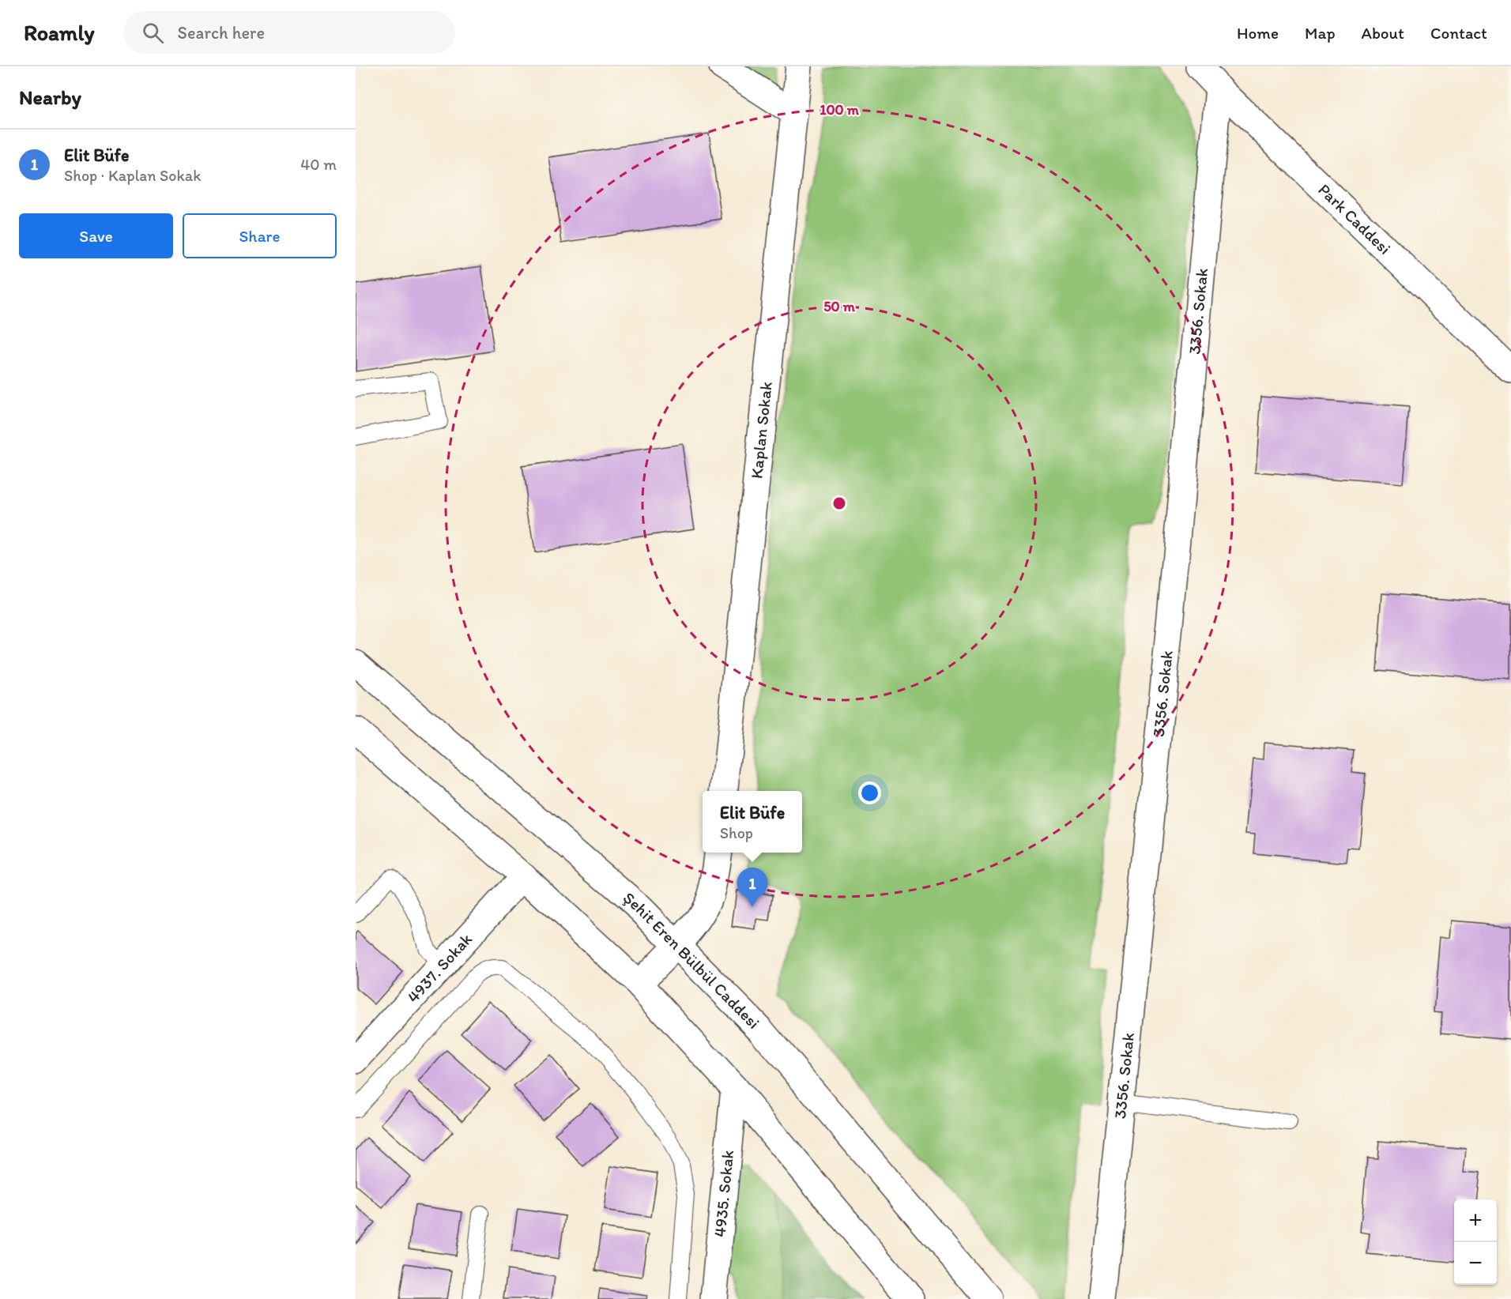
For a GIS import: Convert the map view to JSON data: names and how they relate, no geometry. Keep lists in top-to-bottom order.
{
  "streets": {
    "street": [
      "Park Caddesi",
      "3356. Sokak",
      "Kaplan Sokak",
      "Şehit Eren Bülbül Caddesi",
      "4937. Sokak",
      "4935. Sokak"
    ]
  },
  "crossings": [
    ["Park Caddesi", "3356. Sokak"]
  ],
  "page": {
    "header": "Roamly",
    "search": "Search here",
    "nav": [
      "Home",
      "Map",
      "About",
      "Contact"
    ],
    "heading": "Nearby",
    "list": [
      {
        "mark": "1",
        "name": "Elit Büfe",
        "note": "Shop · Kaplan Sokak",
        "value": "40 m"
      }
    ],
    "buttons": ["Save", "Share"],
    "popup": ["Elit Büfe", "Shop"],
    "pins": "1",
    "map_buttons": ["+", "−"]
  },
  "rings": ["100 m", "50 m"]
}
